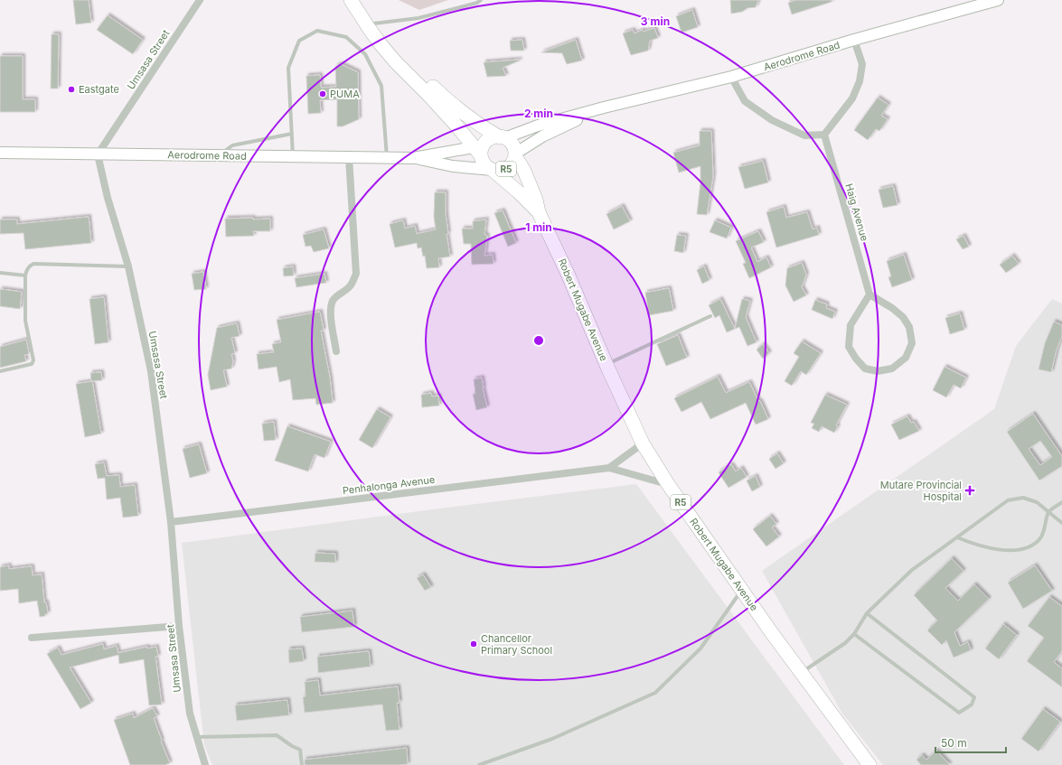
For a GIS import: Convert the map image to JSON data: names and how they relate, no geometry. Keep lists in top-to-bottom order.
{
  "streets": {
    "highway": ["R5", "Robert Mugabe Avenue"],
    "street": [
      "Aerodrome Road",
      "Umsasa Street",
      "Haig Avenue",
      "Penhalonga Avenue"
    ]
  },
  "crossings": [
    ["Aerodrome Road", "Umsasa Street"],
    ["Aerodrome Road", "R5"],
    ["Aerodrome Road", "Robert Mugabe Avenue"],
    ["Umsasa Street", "Penhalonga Avenue"],
    ["R5", "Robert Mugabe Avenue"],
    ["Robert Mugabe Avenue", "Penhalonga Avenue"]
  ],
  "places": {
    "other": ["Eastgate", "PUMA", "Chancellor Primary School"],
    "health": ["Mutare Provincial Hospital"]
  },
  "scale_bar": "50 m",
  "rings": ["3 min", "2 min", "1 min"]
}
